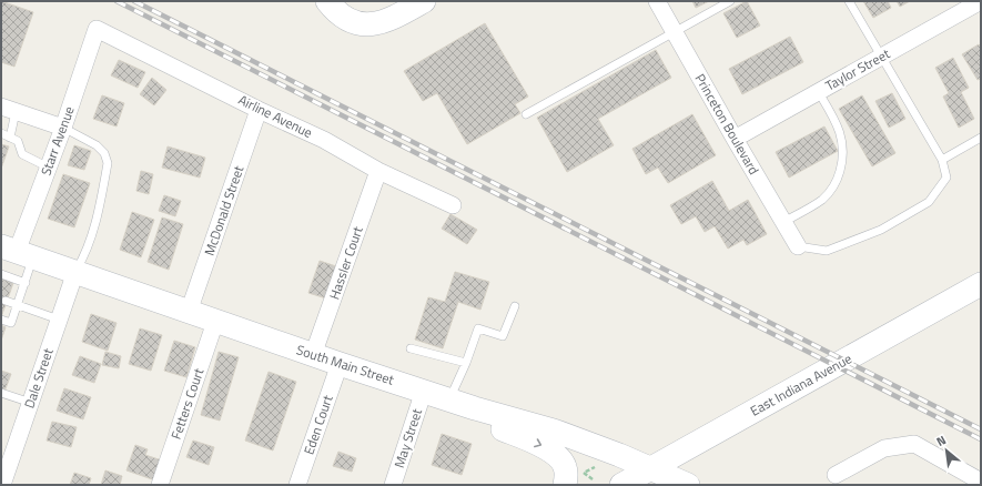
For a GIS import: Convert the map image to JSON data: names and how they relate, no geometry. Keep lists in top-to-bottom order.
{
  "streets": {
    "main road": ["South Main Street", "East Indiana Avenue"],
    "street": [
      "Taylor Street",
      "Airline Avenue",
      "Princeton Boulevard",
      "Starr Avenue",
      "McDonald Street",
      "Hassler Court",
      "Dale Street",
      "Fetters Court",
      "Eden Court",
      "May Street"
    ]
  },
  "crossings": [
    ["Taylor Street", "Princeton Boulevard"],
    ["Airline Avenue", "Starr Avenue"],
    ["Airline Avenue", "McDonald Street"],
    ["Airline Avenue", "Hassler Court"],
    ["Starr Avenue", "South Main Street"],
    ["McDonald Street", "South Main Street"],
    ["Hassler Court", "South Main Street"],
    ["South Main Street", "Dale Street"],
    ["South Main Street", "East Indiana Avenue"],
    ["South Main Street", "Fetters Court"],
    ["South Main Street", "Eden Court"],
    ["South Main Street", "May Street"]
  ],
  "north": "top left"
}
